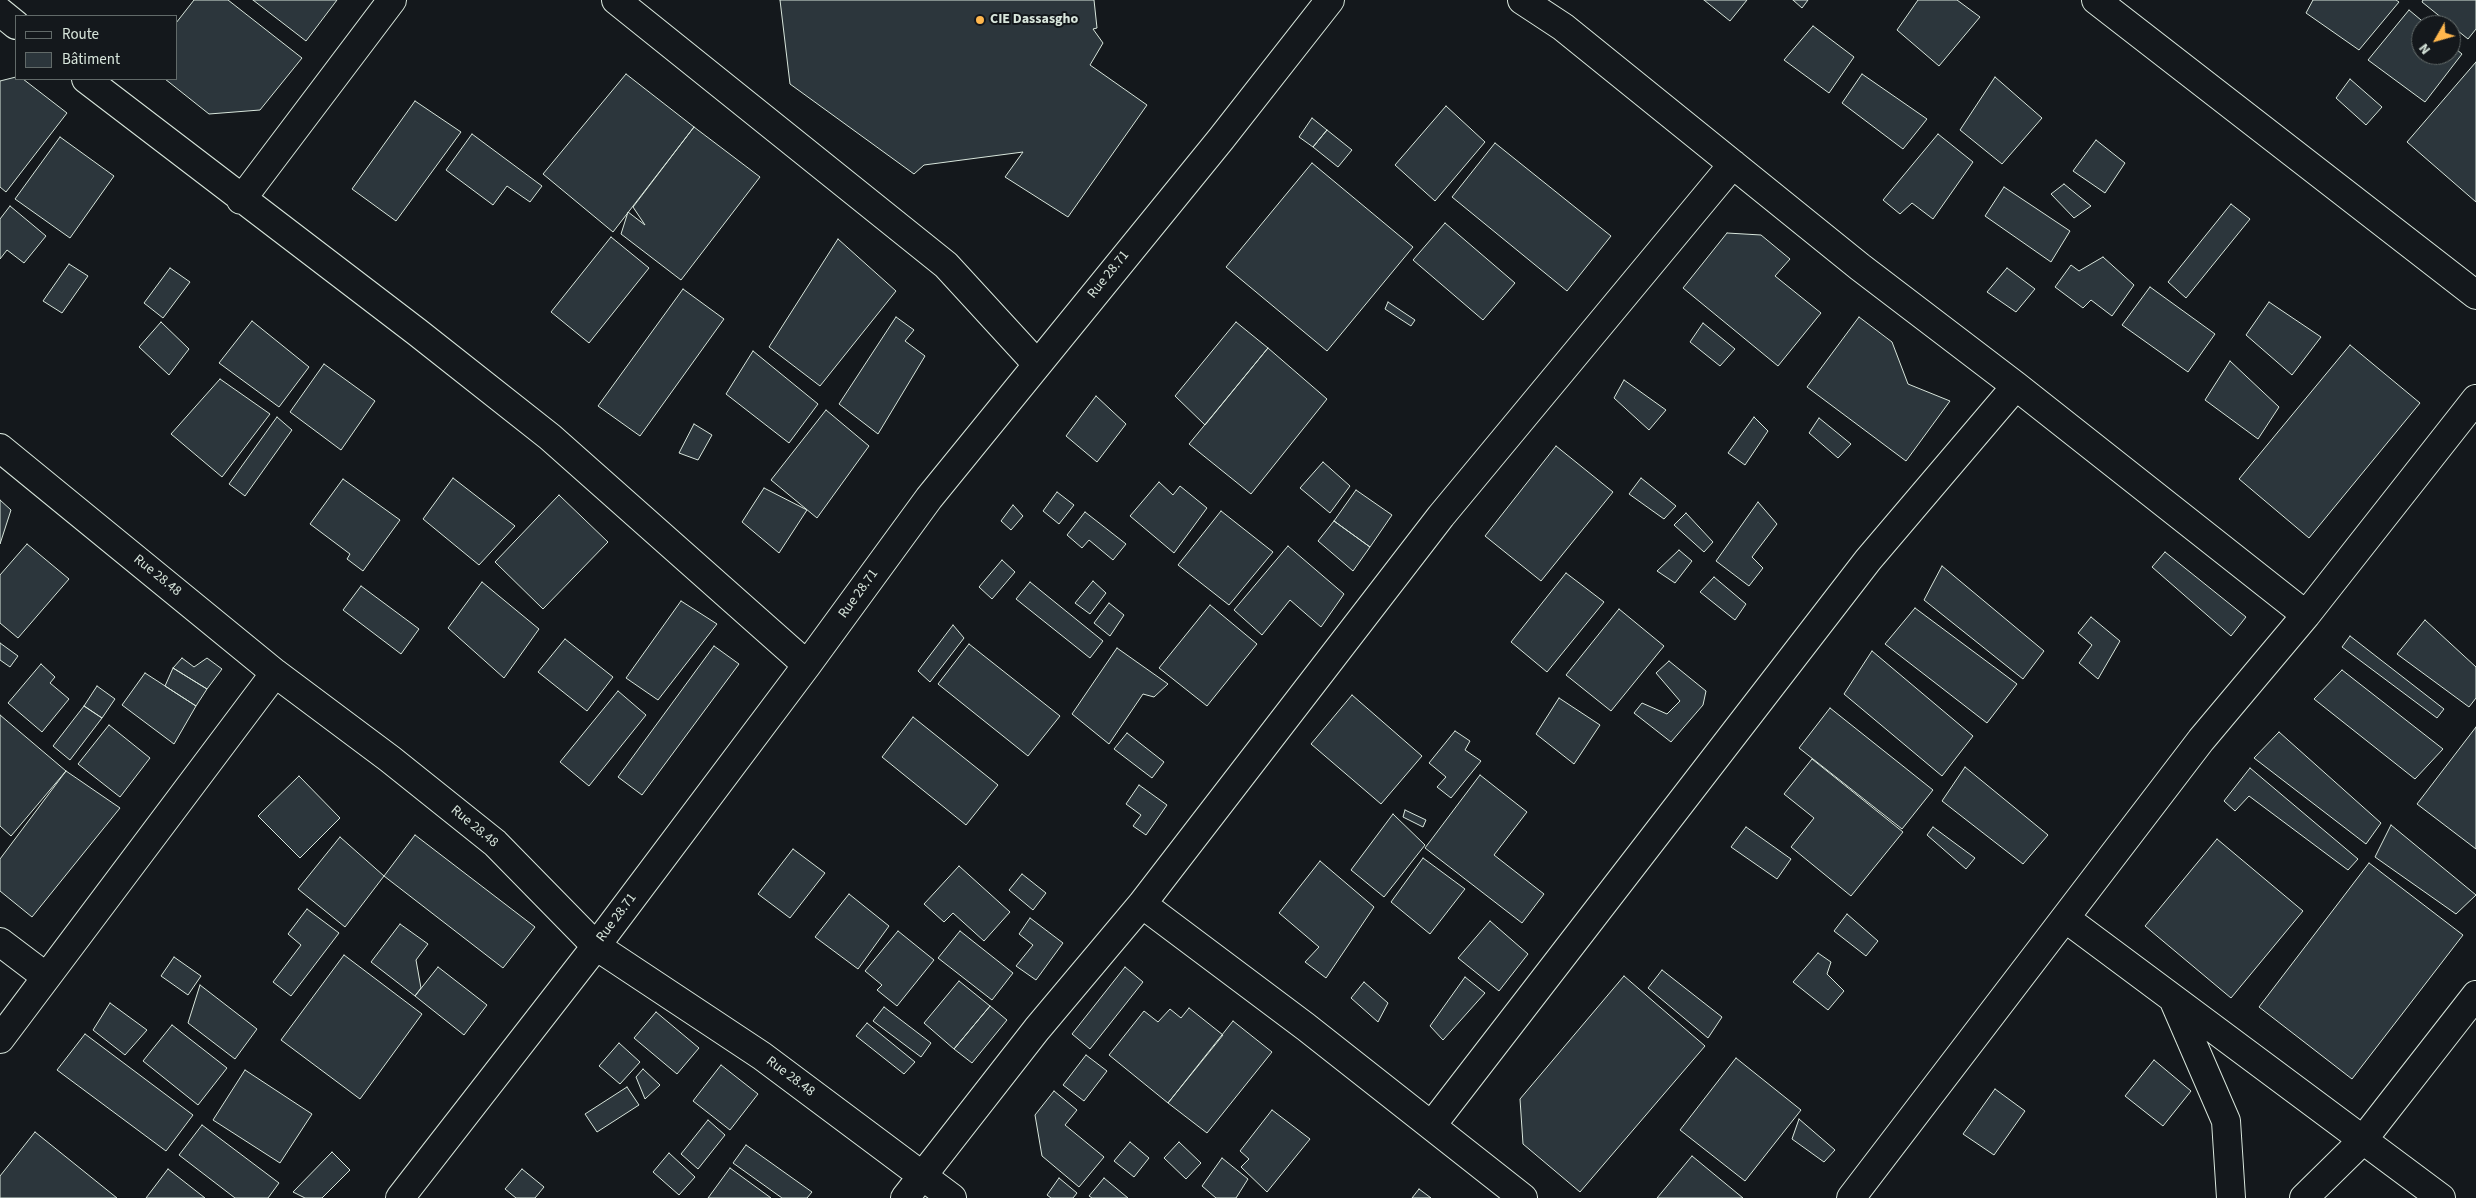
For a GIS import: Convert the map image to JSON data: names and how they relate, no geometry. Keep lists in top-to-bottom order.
{
  "streets": {
    "street": ["Rue 28.71", "Rue 28.48"]
  },
  "crossings": [
    ["Rue 28.71", "Rue 28.48"]
  ],
  "places": ["CIE Dassasgho"],
  "legend": ["Route", "Bâtiment"],
  "north": "bottom left"
}
